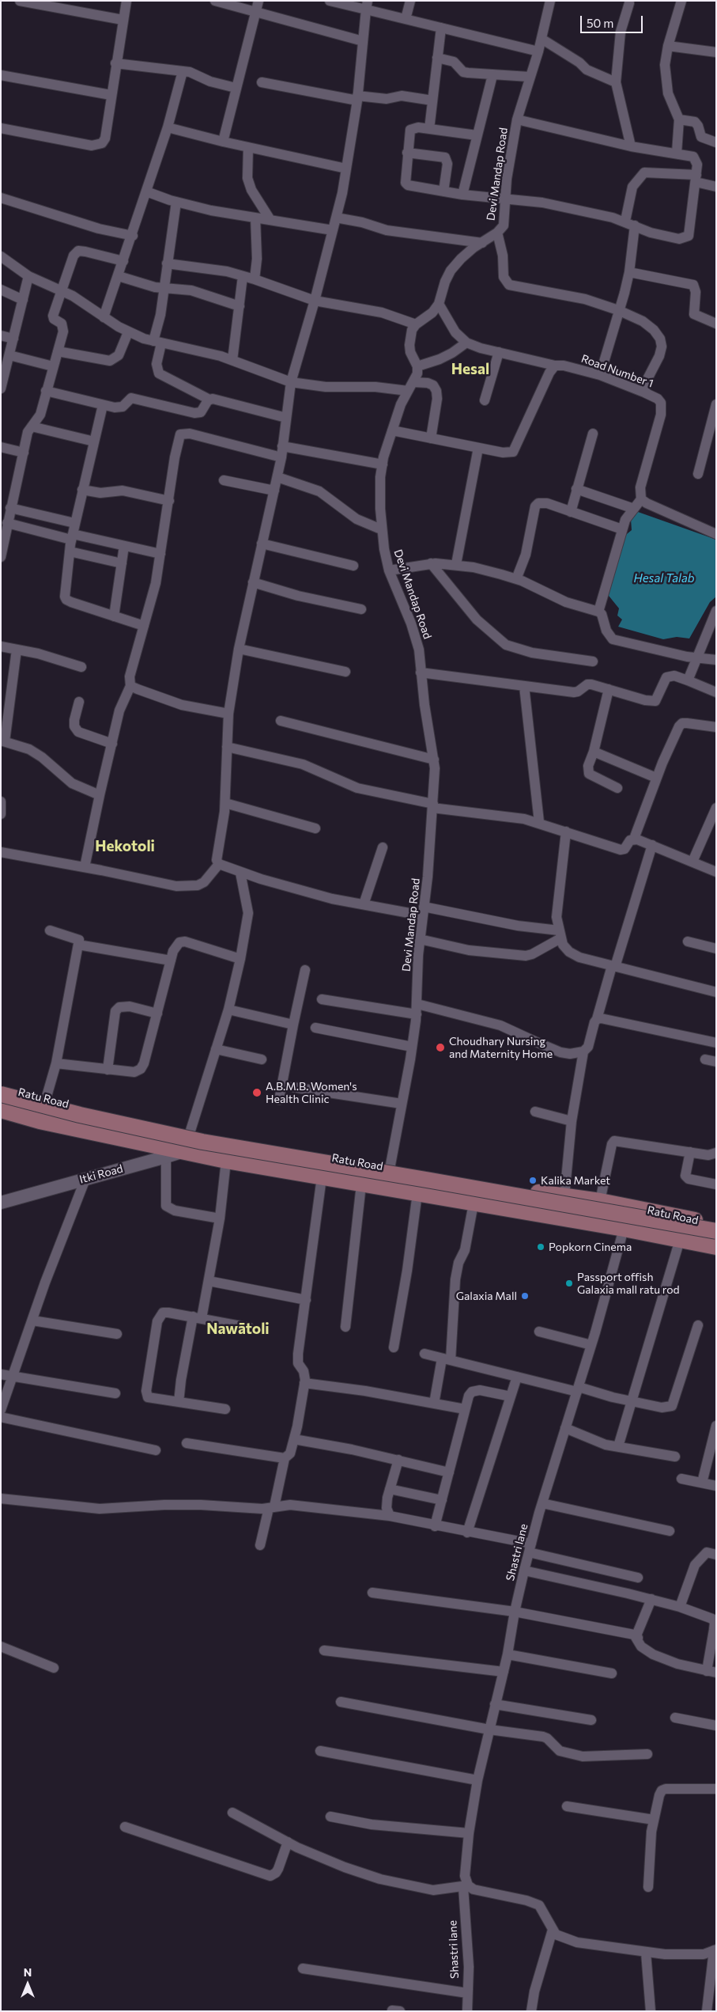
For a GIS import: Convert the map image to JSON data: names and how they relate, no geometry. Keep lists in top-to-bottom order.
{
  "streets": {
    "main road": ["Ratu Road"],
    "street": [
      "Devi Mandap Road",
      "Road Number 1",
      "Itki Road",
      "Shastri lane"
    ]
  },
  "crossings": [
    ["Devi Mandap Road", "Ratu Road"],
    ["Ratu Road", "Itki Road"],
    ["Ratu Road", "Shastri lane"]
  ],
  "districts": ["Hesal", "Hekotoli", "Nawātoli"],
  "water": ["Hesal Talab"],
  "places": [
    "Choudhary Nursing and Maternity Home",
    "A.B.M.B. Women's Health Clinic",
    "Kalika Market",
    "Popkorn Cinema",
    "Passport offish Galaxia mall ratu rod",
    "Galaxia Mall"
  ],
  "scale_bar": "50 m",
  "north": "top"
}
